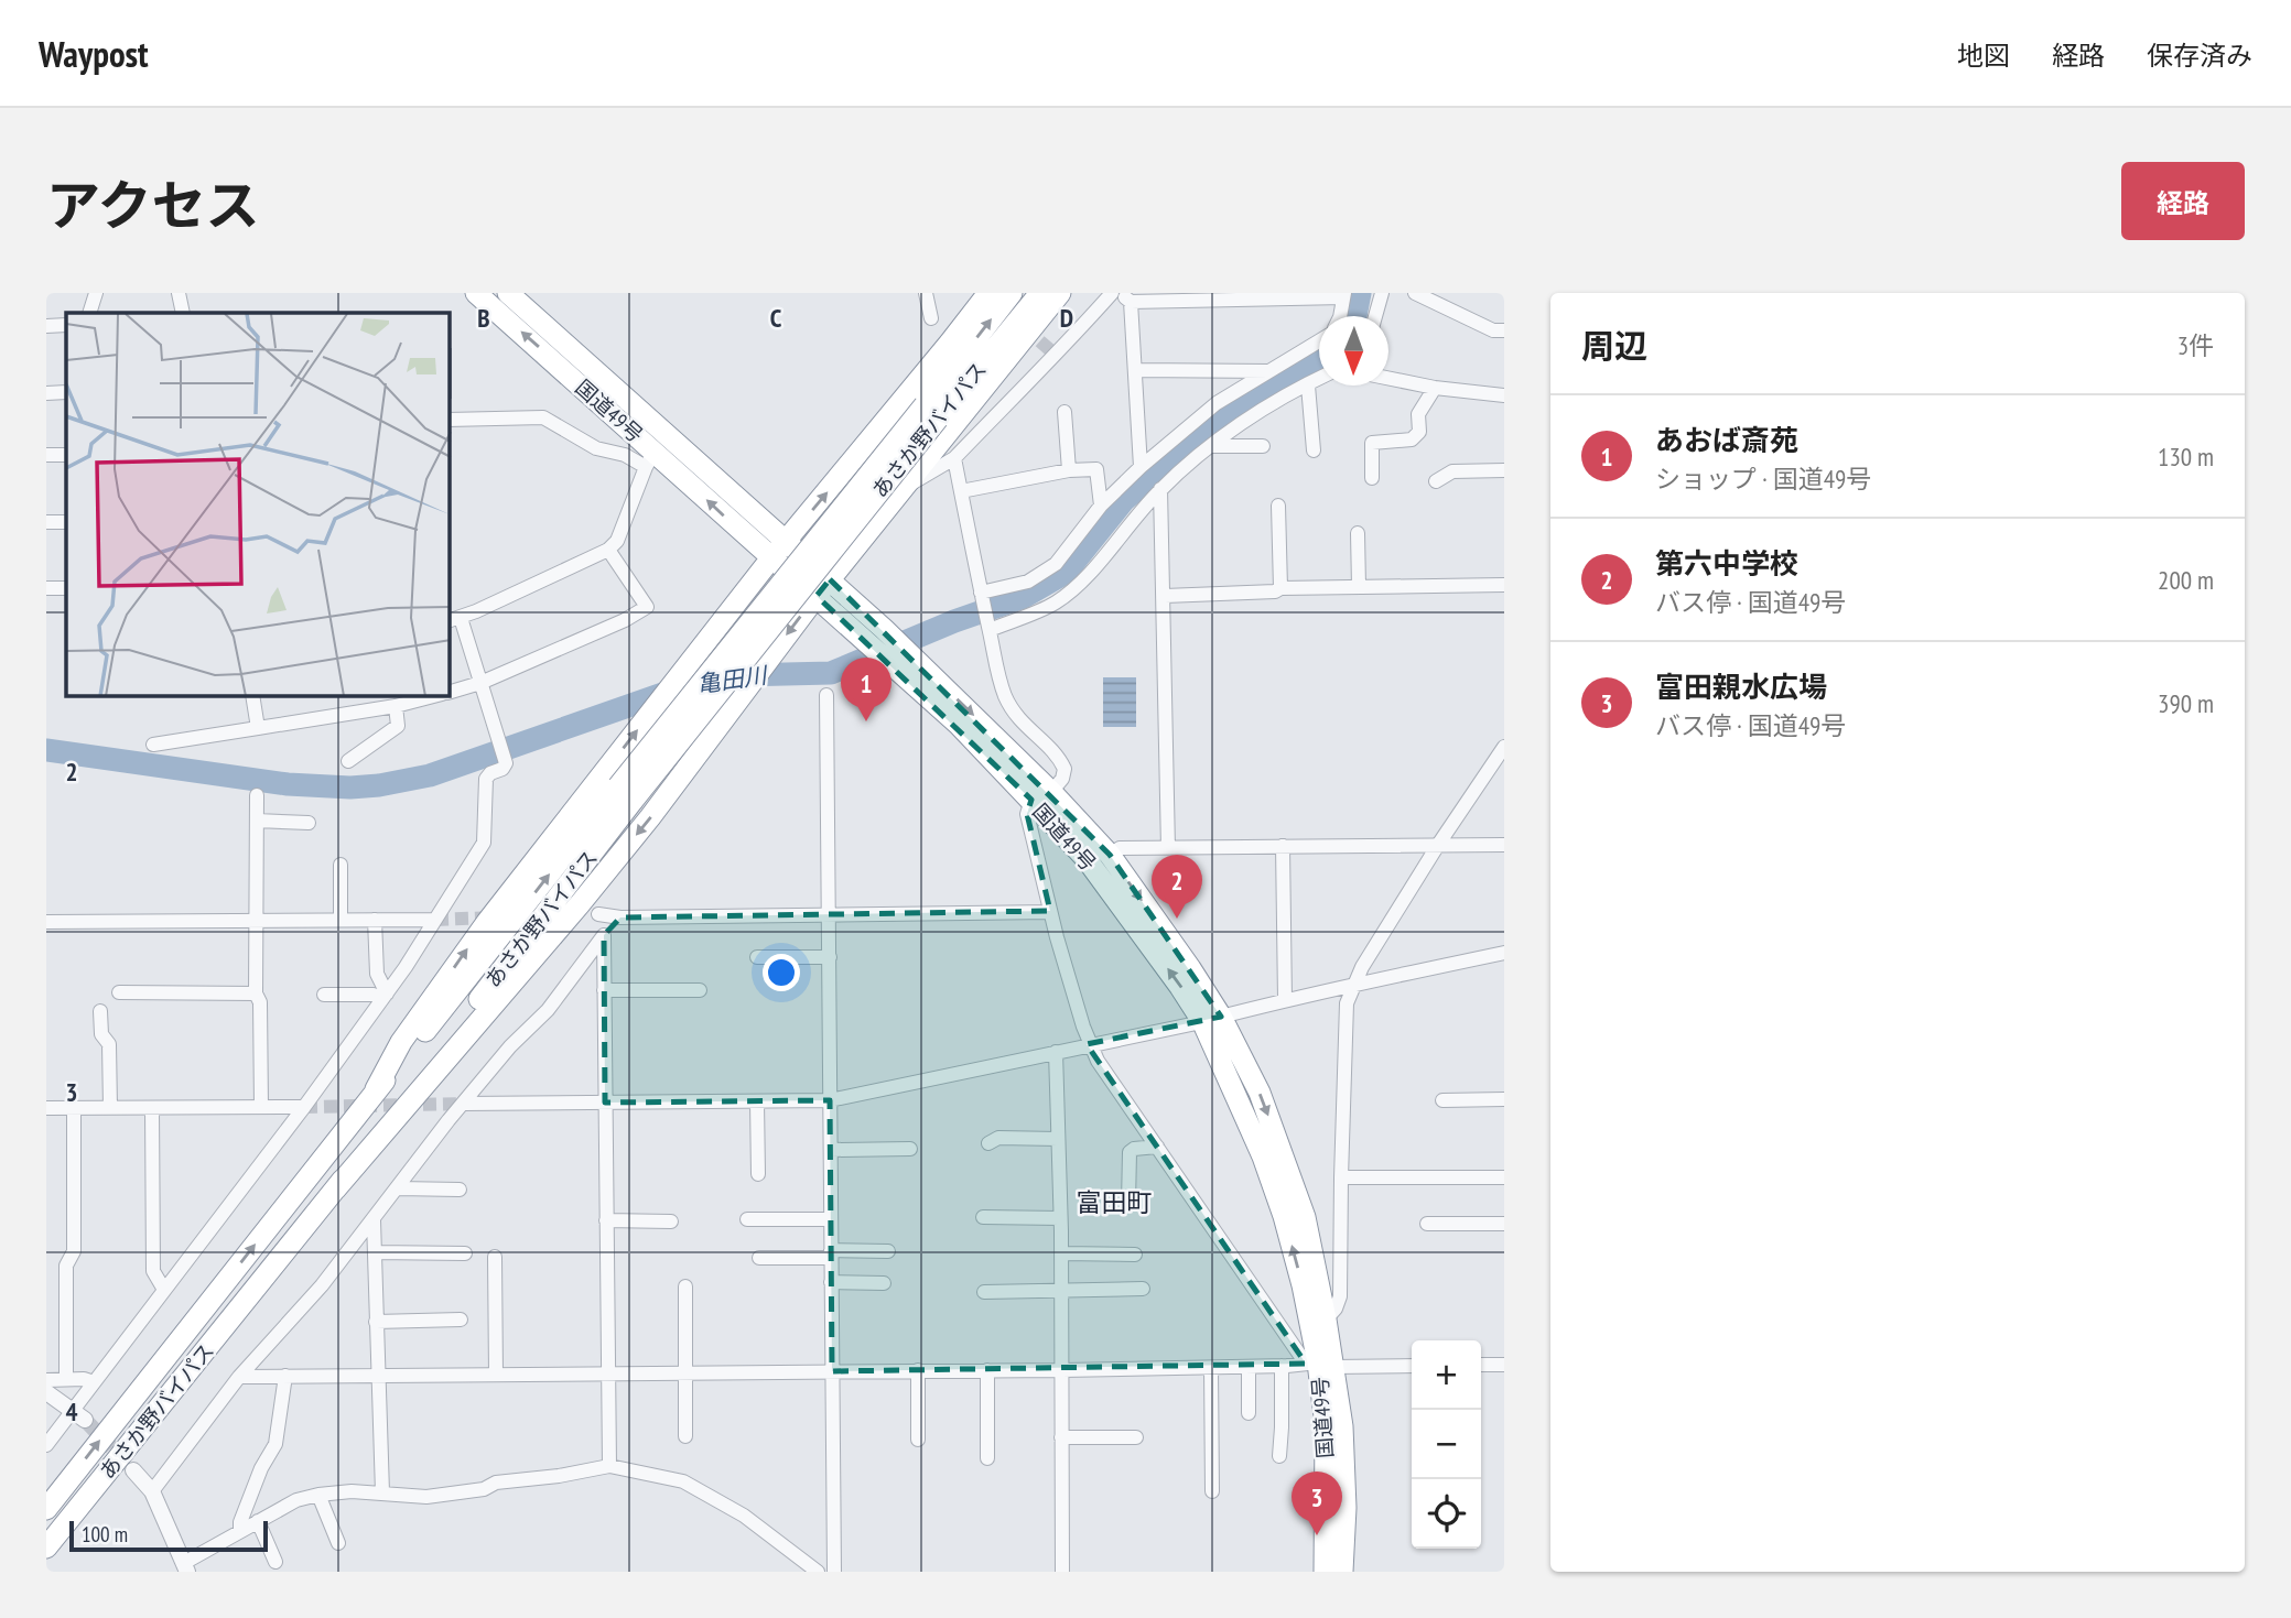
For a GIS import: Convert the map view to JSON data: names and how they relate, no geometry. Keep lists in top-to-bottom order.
{
  "streets": {
    "highway": ["国道49号", "あさか野バイパス"]
  },
  "districts": ["富田町"],
  "water": ["亀田川"],
  "scale_bar": "100 m",
  "north": "bottom",
  "page": {
    "header": "Waypost",
    "nav": ["地図", "経路", "保存済み"],
    "title": "アクセス",
    "buttons": "経路",
    "heading": ["周辺", "3件"],
    "list": [
      {
        "mark": "1",
        "name": "あおば斎苑",
        "note": "ショップ · 国道49号",
        "value": "130 m"
      },
      {
        "mark": "2",
        "name": "第六中学校",
        "note": "バス停 · 国道49号",
        "value": "200 m"
      },
      {
        "mark": "3",
        "name": "富田親水広場",
        "note": "バス停 · 国道49号",
        "value": "390 m"
      }
    ],
    "pins": ["1", "2", "3"],
    "map_buttons": ["+", "−"],
    "scale": "100 m"
  },
  "grid": {
    "columns": ["B", "C", "D"],
    "rows": ["2", "3", "4"]
  }
}
